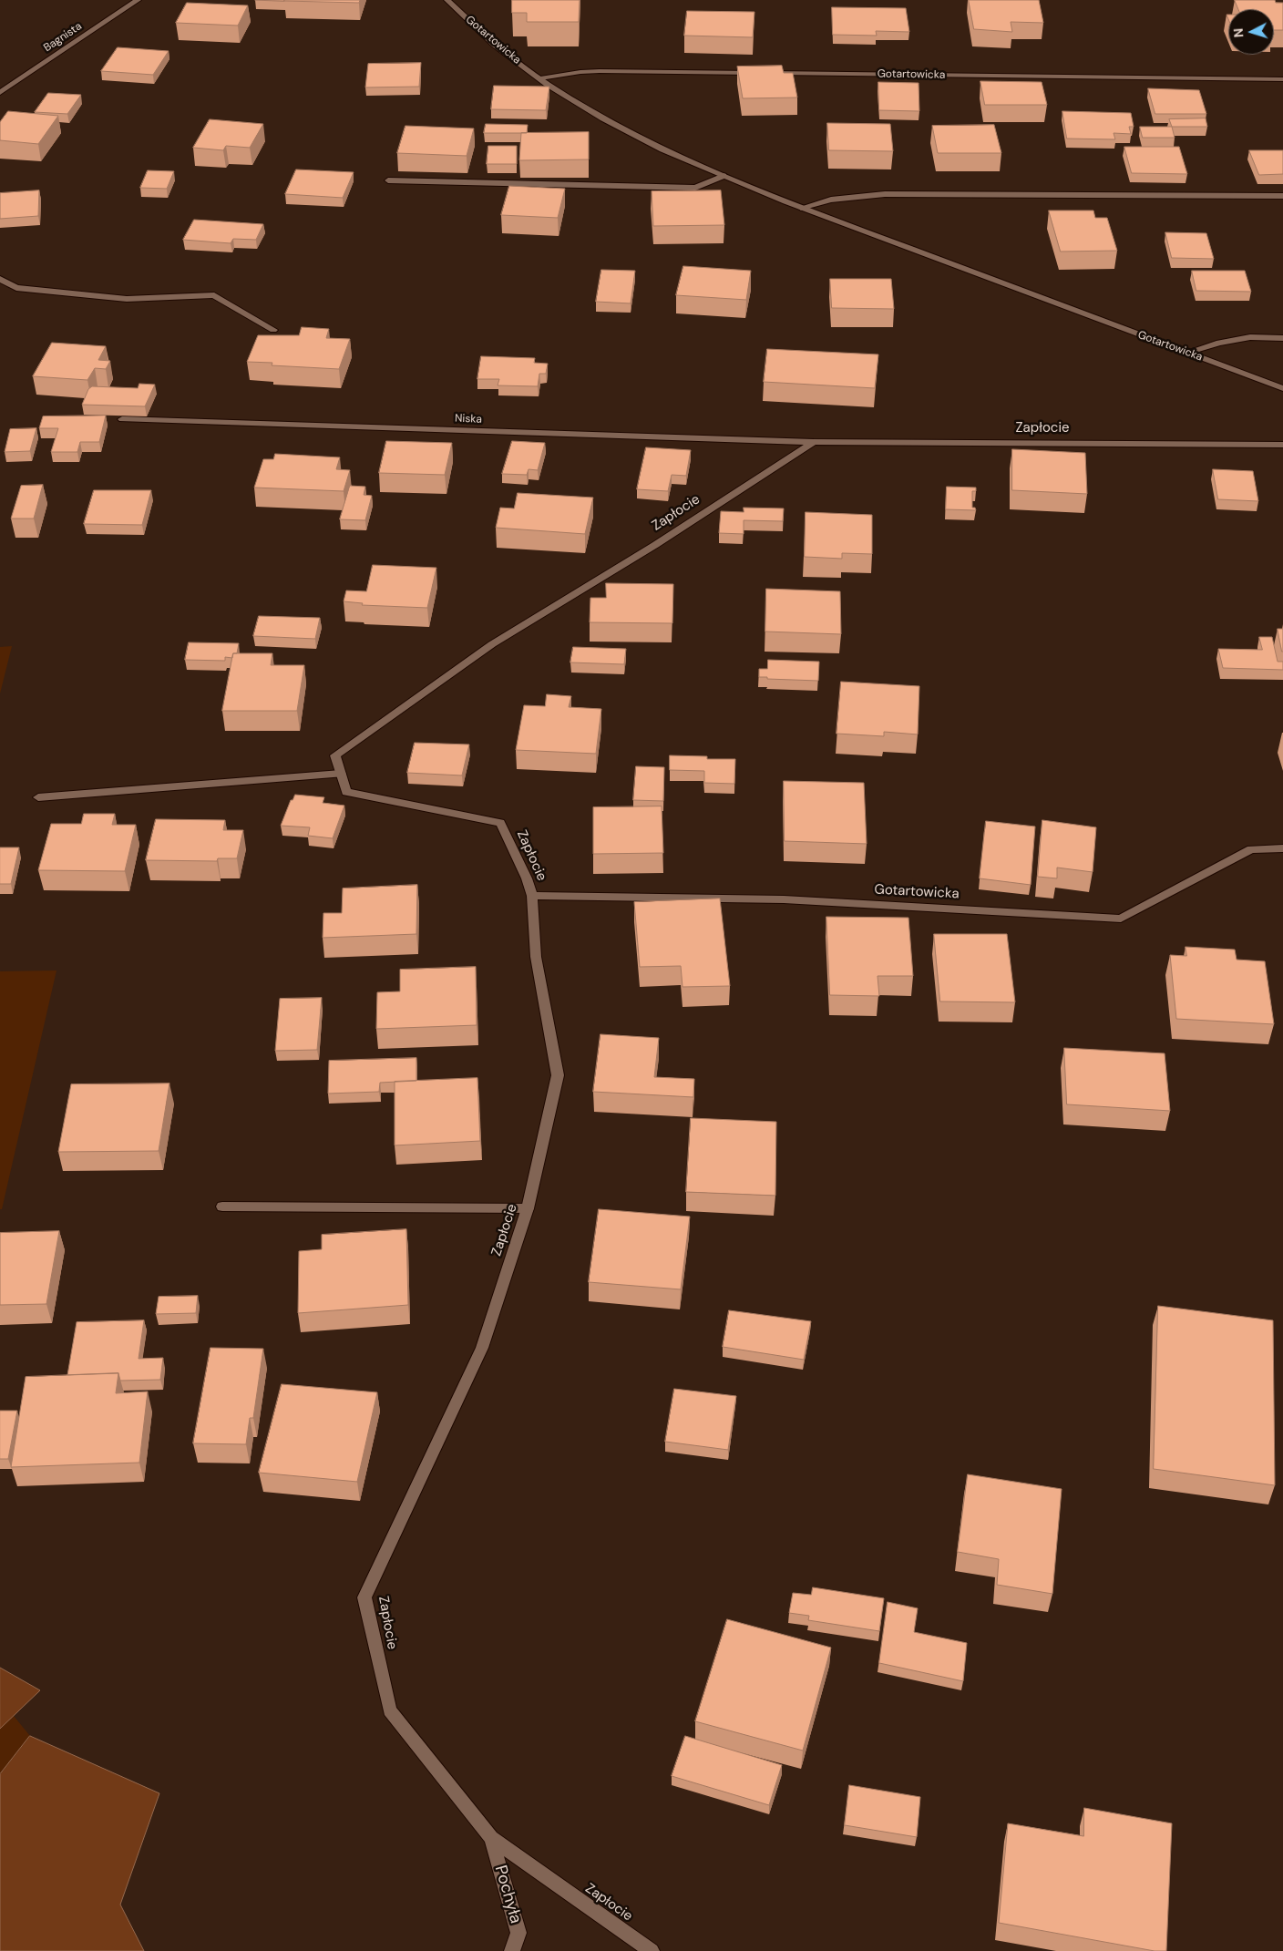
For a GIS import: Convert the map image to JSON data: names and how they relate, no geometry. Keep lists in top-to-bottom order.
{
  "streets": {
    "street": [
      "Bagnista",
      "Gotartowicka",
      "Niska",
      "Zapłocie",
      "Pochyła"
    ]
  },
  "crossings": [
    ["Gotartowicka", "Zapłocie"],
    ["Niska", "Zapłocie"],
    ["Zapłocie", "Pochyła"]
  ],
  "north": "left"
}
